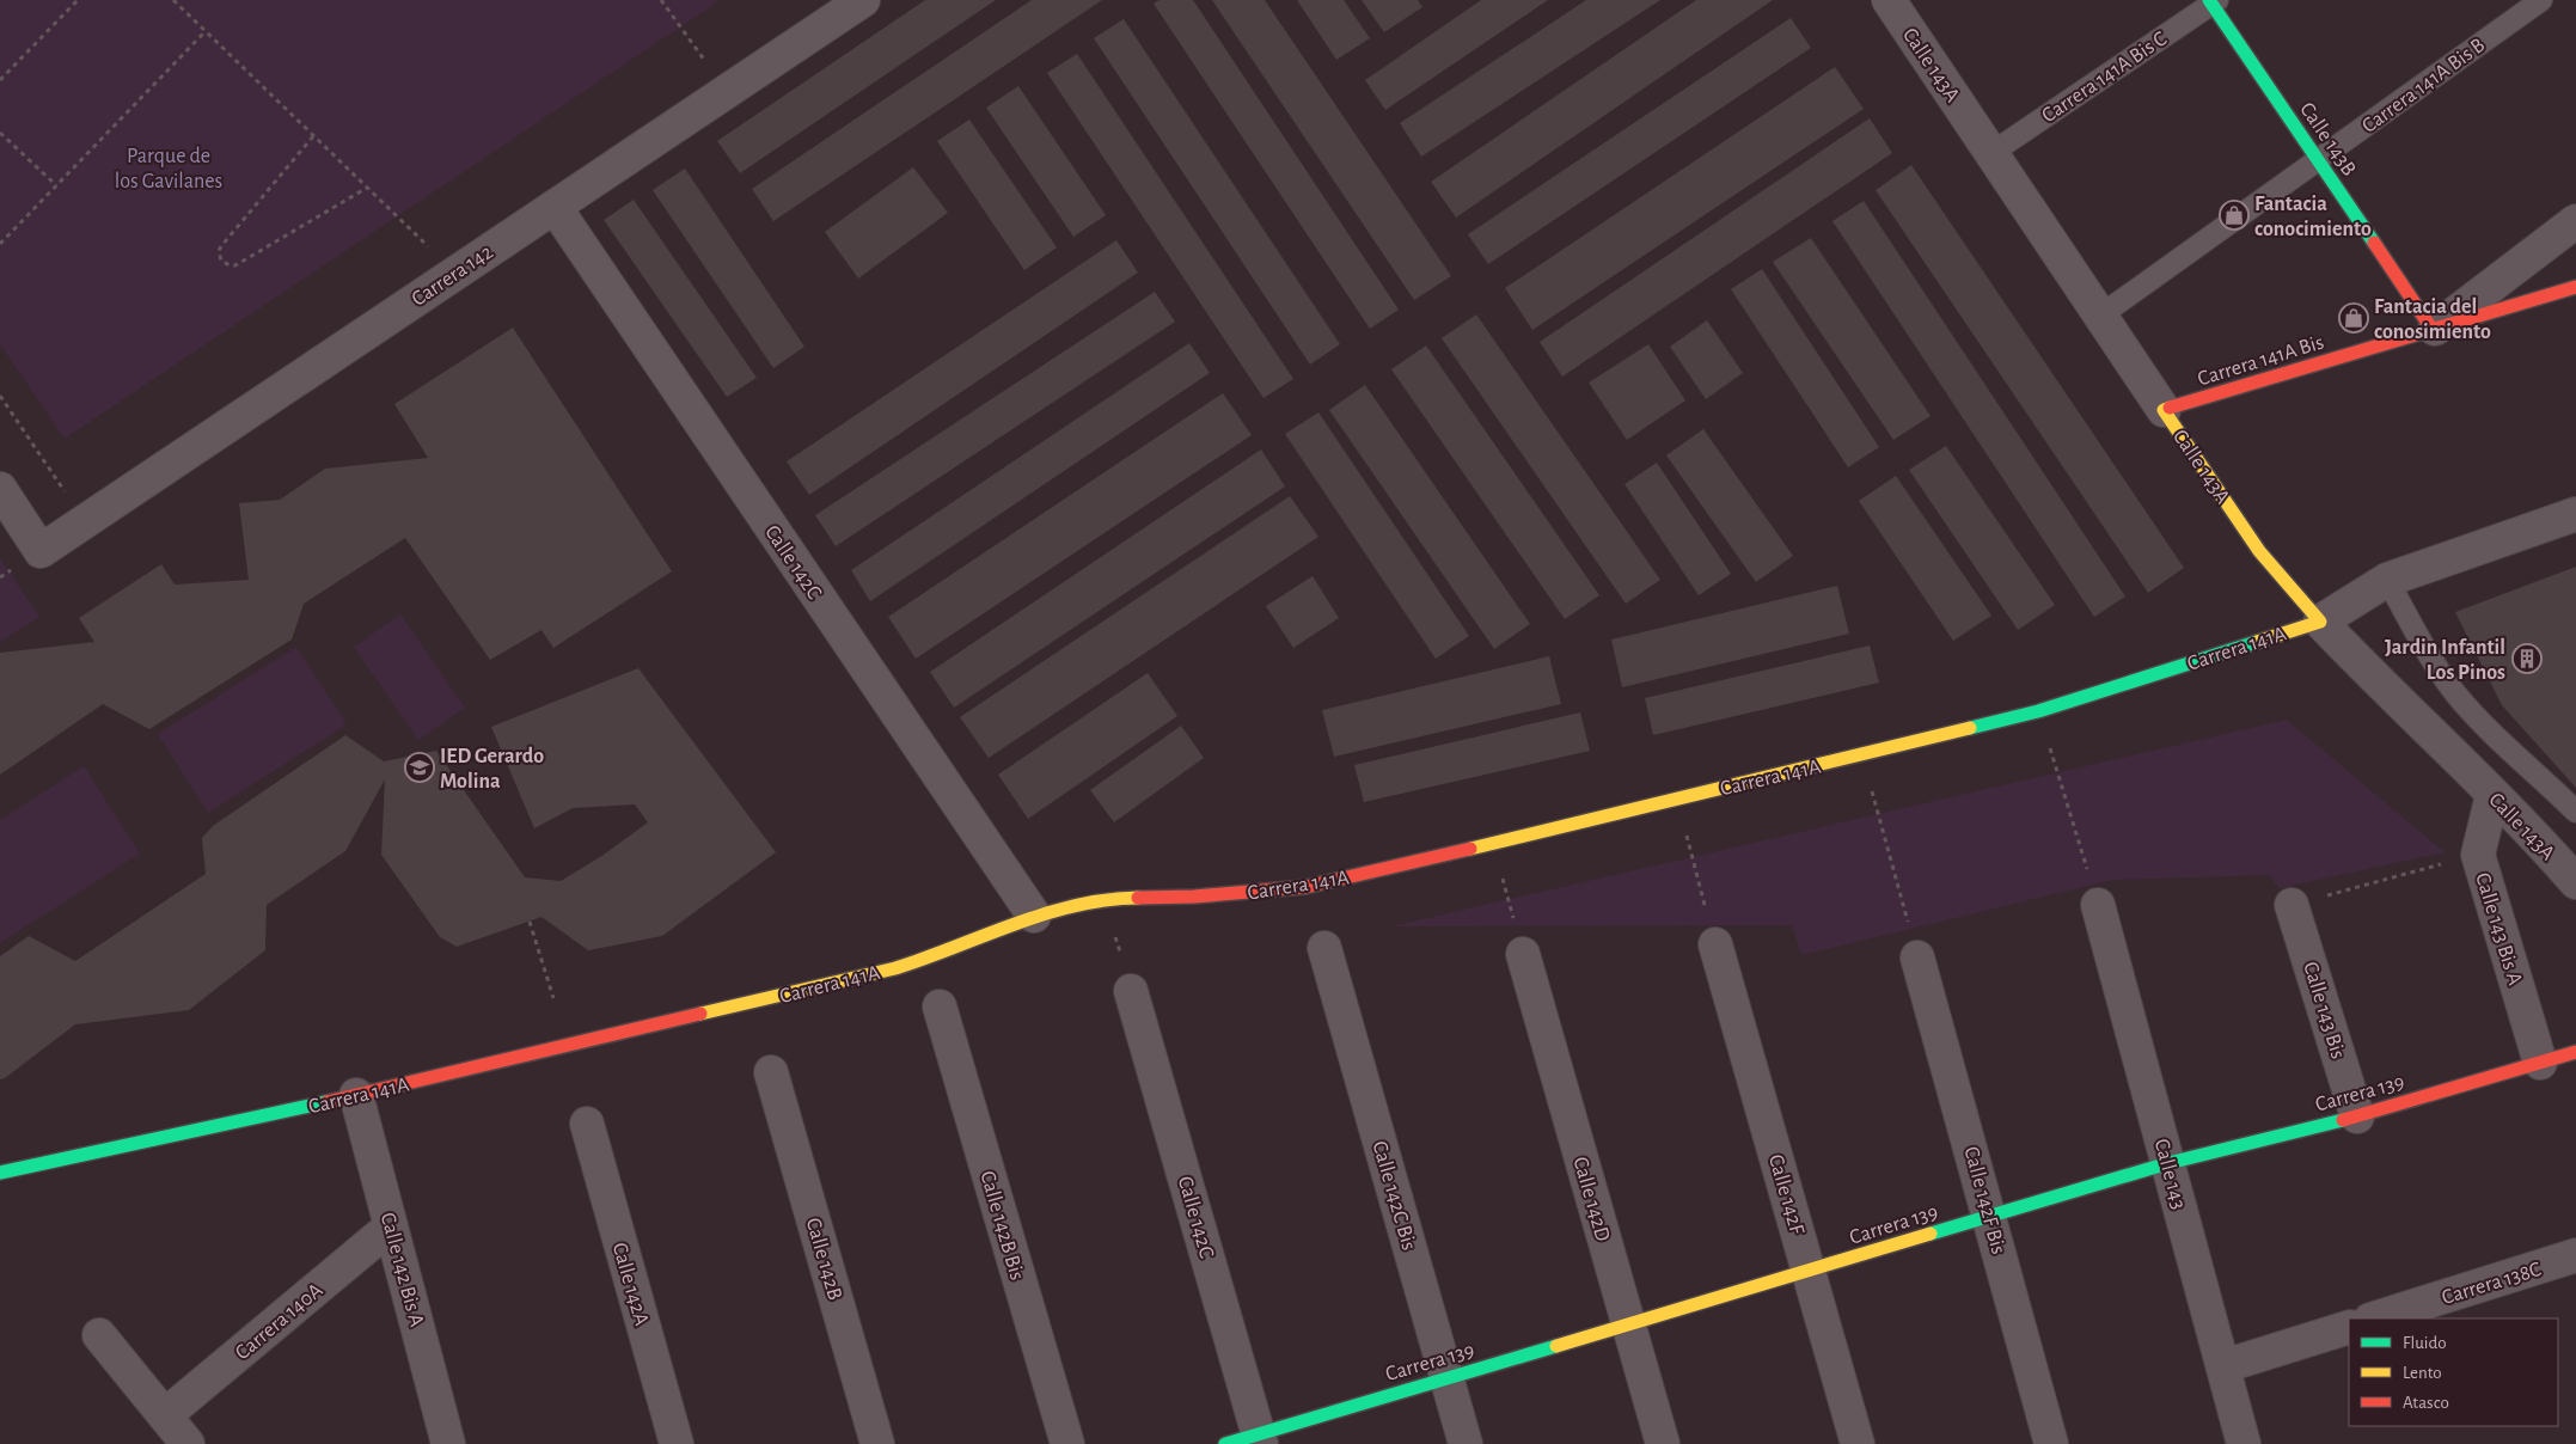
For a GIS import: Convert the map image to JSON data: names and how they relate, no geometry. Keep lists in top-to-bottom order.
{
  "streets": {
    "street": [
      "Calle 143A",
      "Calle 143B",
      "Carrera 142",
      "Carrera 141A Bis",
      "Calle 142C",
      "Carrera 141A",
      "Calle 143 Bis A",
      "Calle 143 Bis",
      "Carrera 139",
      "Calle 143",
      "Calle 142F",
      "Calle 142C Bis",
      "Calle 142D",
      "Calle 142F Bis",
      "Calle 142B Bis",
      "Calle 142B",
      "Calle 142 Bis A",
      "Carrera 138C",
      "Calle 142A",
      "Carrera 140A"
    ],
    "lane": ["Carrera 141A Bis C", "Carrera 141A Bis B"]
  },
  "crossings": [
    ["Calle 143A", "Carrera 141A Bis C"],
    ["Calle 143A", "Carrera 141A Bis B"],
    ["Calle 143A", "Carrera 141A Bis"],
    ["Calle 143A", "Carrera 141A"],
    ["Calle 143A", "Calle 143 Bis A"],
    ["Carrera 141A Bis C", "Calle 143B"],
    ["Carrera 141A Bis B", "Calle 143B"],
    ["Calle 143B", "Carrera 141A Bis"],
    ["Carrera 142", "Calle 142C"],
    ["Calle 142C", "Carrera 141A"],
    ["Calle 142C", "Carrera 139"],
    ["Carrera 141A", "Calle 142 Bis A"],
    ["Calle 143 Bis A", "Carrera 139"],
    ["Calle 143 Bis", "Carrera 139"],
    ["Carrera 139", "Calle 143"],
    ["Carrera 139", "Calle 142F"],
    ["Carrera 139", "Calle 142C Bis"],
    ["Carrera 139", "Calle 142D"],
    ["Carrera 139", "Calle 142F Bis"],
    ["Calle 142 Bis A", "Carrera 140A"]
  ],
  "parks": ["Parque de los Gavilanes"],
  "places": {
    "shop": ["Fantacia conocimiento", "Fantacia del conosimiento"],
    "building": ["Jardin Infantil Los Pinos"],
    "school or university": ["IED Gerardo Molina"]
  },
  "legend": ["Fluido", "Lento", "Atasco"]
}
